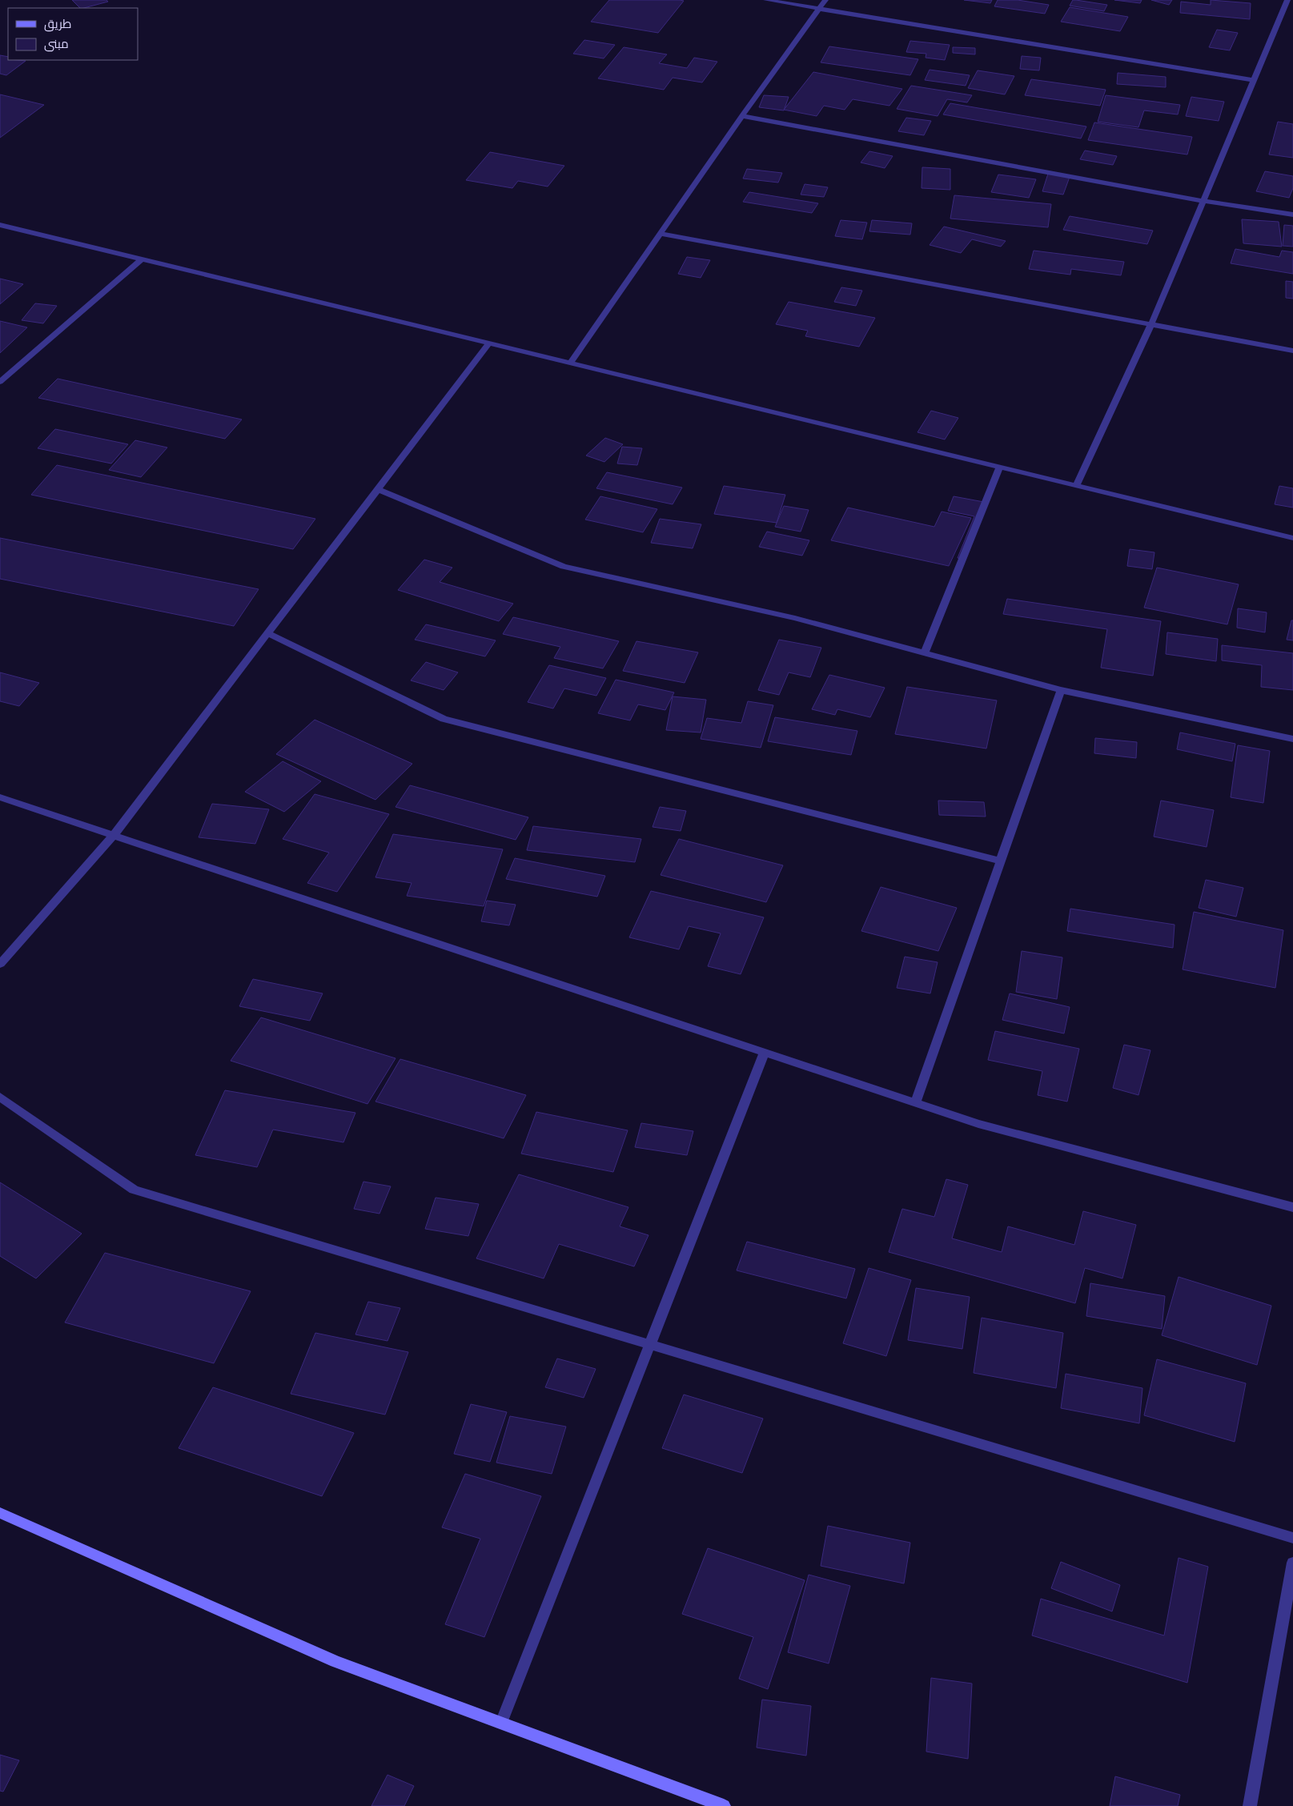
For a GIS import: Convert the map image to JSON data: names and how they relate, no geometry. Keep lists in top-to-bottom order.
{
  "legend": ["طريق", "مبنى"]
}
